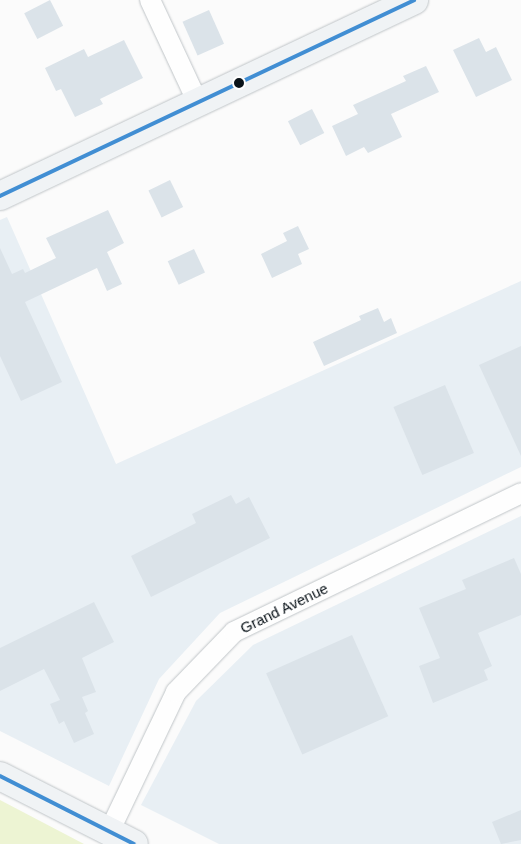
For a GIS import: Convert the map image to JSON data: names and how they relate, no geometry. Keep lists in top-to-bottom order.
{
  "streets": {
    "street": ["Grand Avenue"]
  }
}
